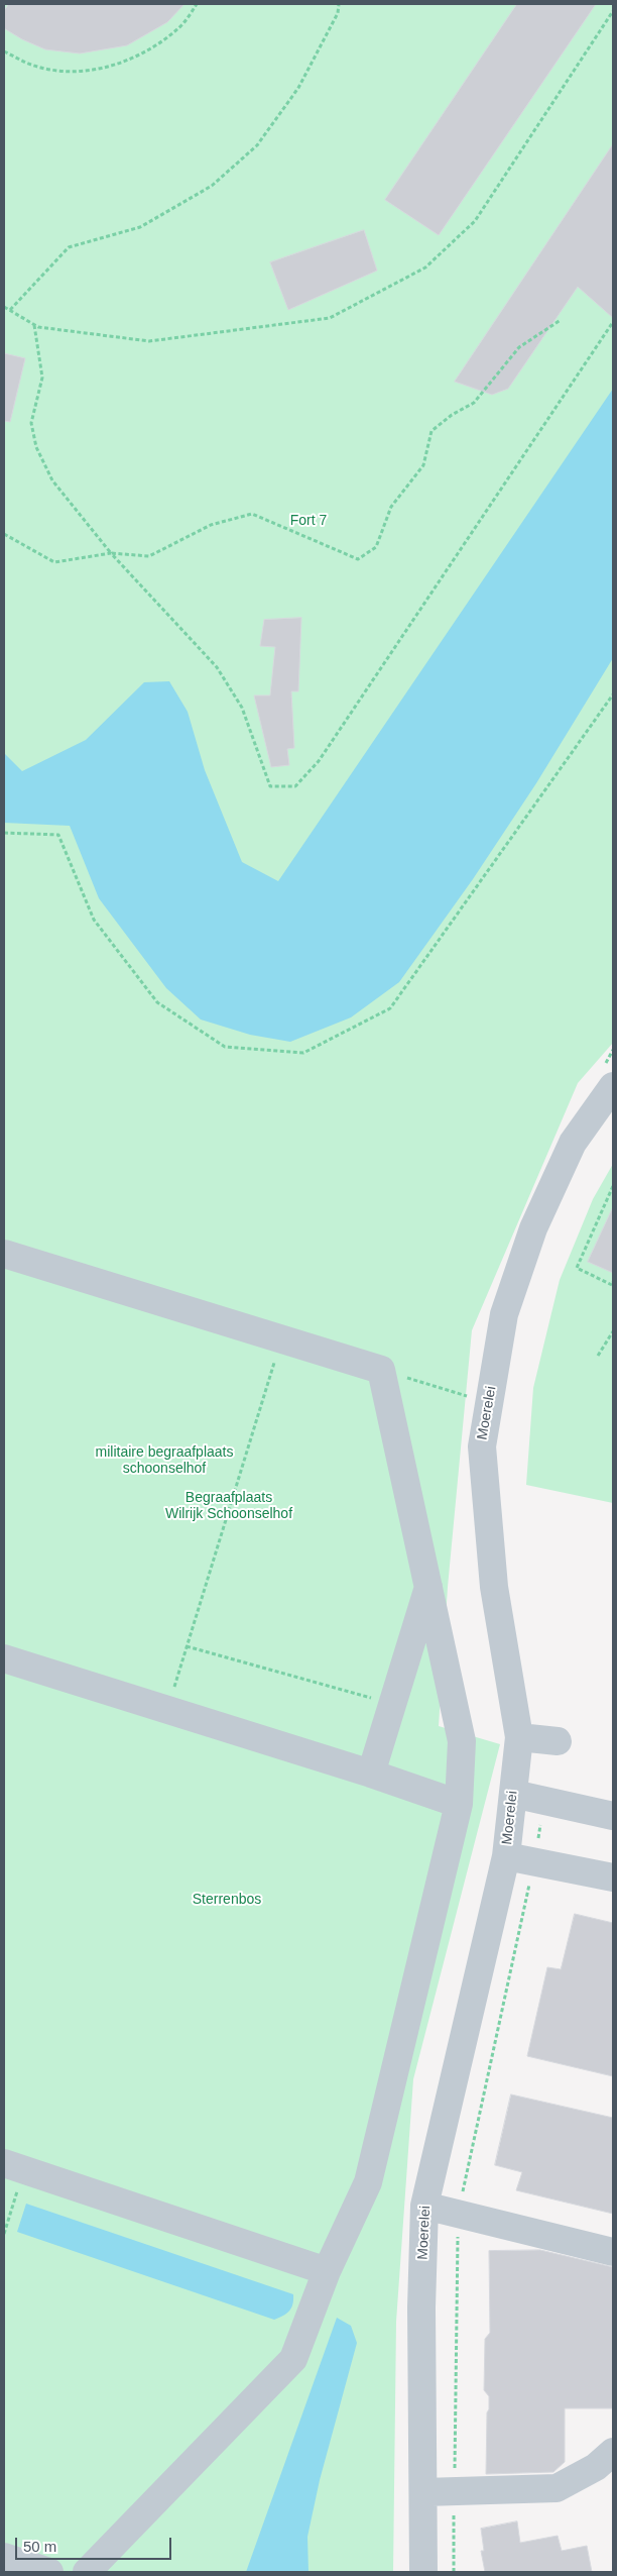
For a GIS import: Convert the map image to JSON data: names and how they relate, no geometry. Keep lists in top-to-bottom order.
{
  "streets": {
    "street": ["Moerelei"]
  },
  "parks": [
    "Fort 7",
    "militaire begraafplaats schoonselhof",
    "Begraafplaats Wilrijk Schoonselhof",
    "Sterrenbos"
  ],
  "scale_bar": "50 m"
}
